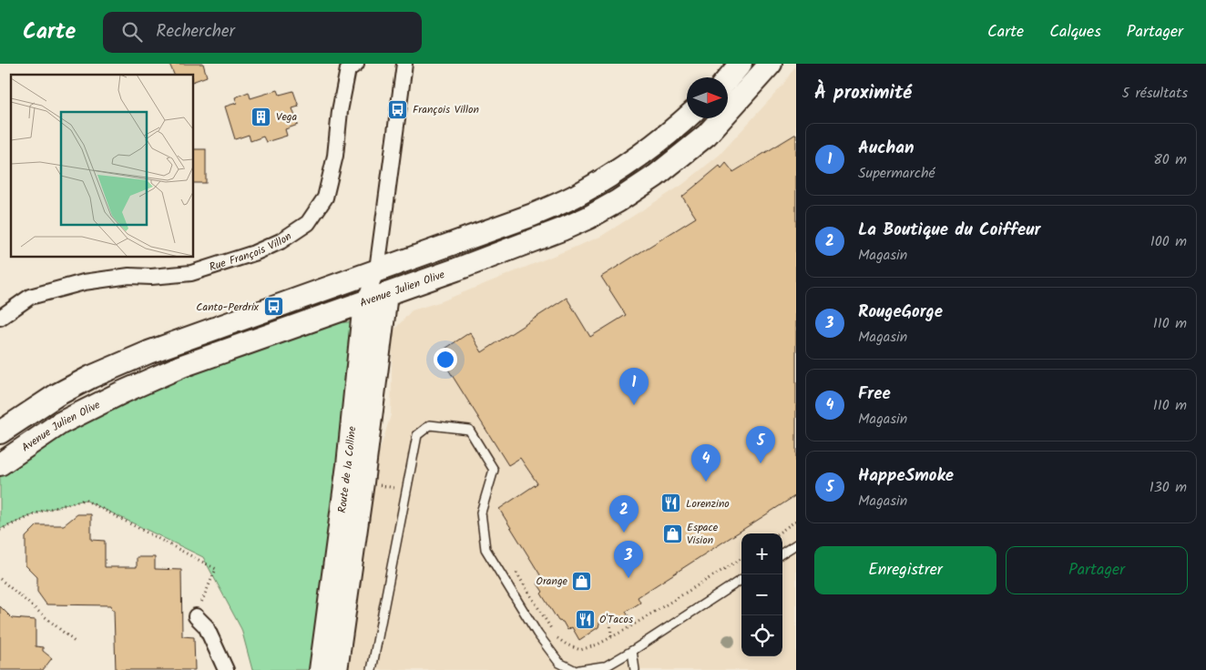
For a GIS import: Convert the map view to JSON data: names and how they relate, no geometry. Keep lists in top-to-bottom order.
{
  "streets": {
    "main road": ["Avenue Julien Olive", "Route de la Colline"],
    "street": ["Rue François Villon"]
  },
  "crossings": [
    ["Avenue Julien Olive", "Route de la Colline"]
  ],
  "places": {
    "bus stop": ["François Villon", "Canto-Perdrix"],
    "building": ["Vega"],
    "restaurant": ["Lorenzino", "O'Tacos"],
    "shop": ["Espace Vision", "Orange"]
  },
  "north": "right",
  "page": {
    "header": "Carte",
    "search": "Rechercher",
    "nav": ["Carte", "Calques", "Partager"],
    "heading": ["À proximité", "5 résultats"],
    "list": [
      {
        "mark": "1",
        "name": "Auchan",
        "note": "Supermarché",
        "value": "80 m"
      },
      {
        "mark": "2",
        "name": "La Boutique du Coiffeur",
        "note": "Magasin",
        "value": "100 m"
      },
      {
        "mark": "3",
        "name": "RougeGorge",
        "note": "Magasin",
        "value": "110 m"
      },
      {
        "mark": "4",
        "name": "Free",
        "note": "Magasin",
        "value": "110 m"
      },
      {
        "mark": "5",
        "name": "HappeSmoke",
        "note": "Magasin",
        "value": "130 m"
      }
    ],
    "pins": [
      "1",
      "5",
      "4",
      "2",
      "3"
    ],
    "buttons": ["Enregistrer", "Partager"],
    "map_buttons": ["+", "−"]
  }
}
